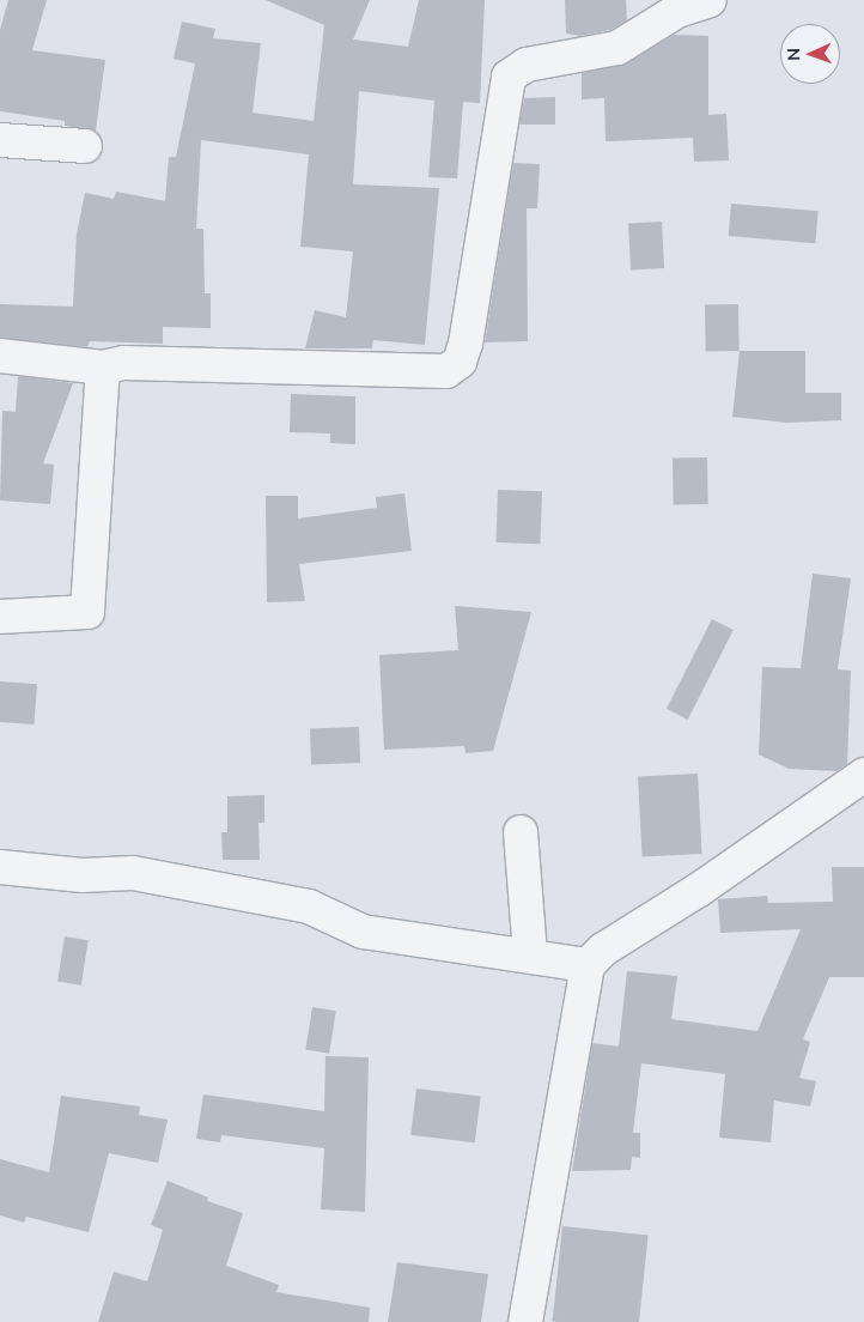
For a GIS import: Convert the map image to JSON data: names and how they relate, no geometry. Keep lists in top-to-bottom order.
{
  "north": "left"
}
